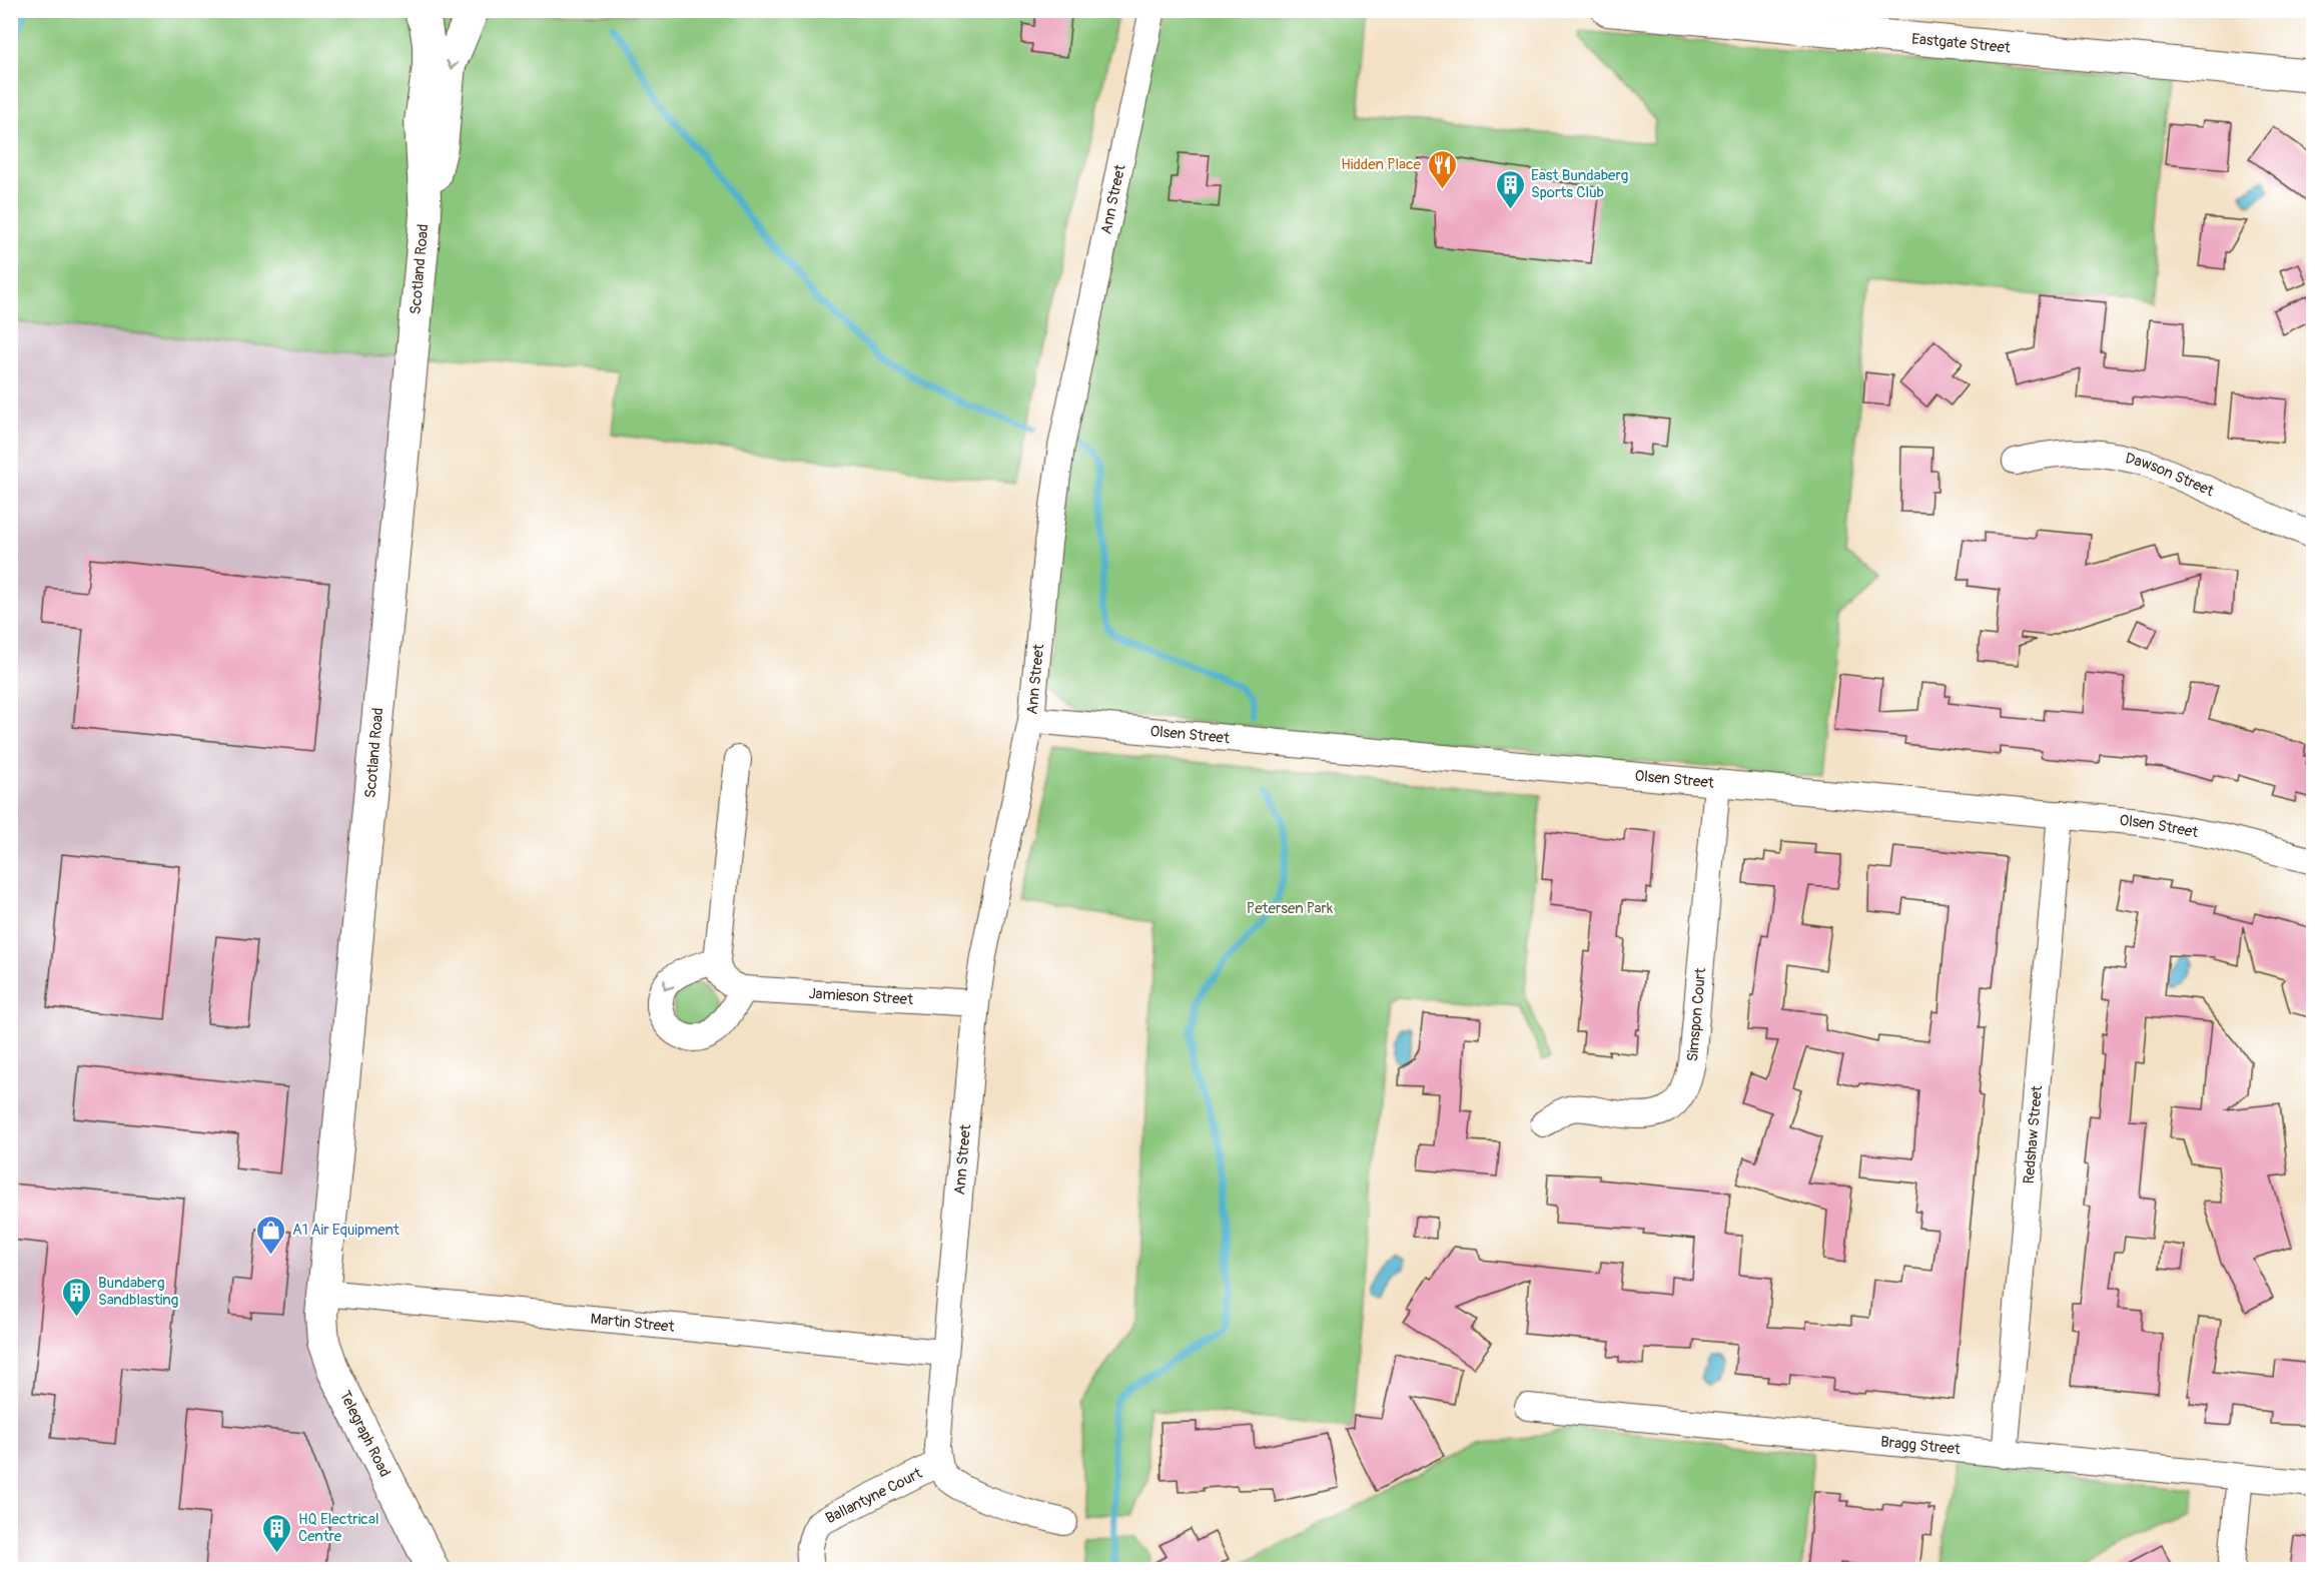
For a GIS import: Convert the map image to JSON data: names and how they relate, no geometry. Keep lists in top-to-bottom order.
{
  "streets": {
    "street": [
      "Eastgate Street",
      "Ann Street",
      "Scotland Road",
      "Dawson Street",
      "Olsen Street",
      "Jamieson Street",
      "Simspon Court",
      "Redshaw Street",
      "Martin Street",
      "Telegraph Road",
      "Bragg Street",
      "Ballantyne Court"
    ]
  },
  "crossings": [
    ["Ann Street", "Olsen Street"],
    ["Ann Street", "Jamieson Street"],
    ["Ann Street", "Martin Street"],
    ["Ann Street", "Ballantyne Court"],
    ["Scotland Road", "Martin Street"],
    ["Scotland Road", "Telegraph Road"],
    ["Olsen Street", "Simspon Court"],
    ["Olsen Street", "Redshaw Street"],
    ["Redshaw Street", "Bragg Street"],
    ["Martin Street", "Telegraph Road"]
  ],
  "parks": ["Petersen Park"],
  "places": {
    "restaurant": ["Hidden Place"],
    "building": ["East Bundaberg Sports Club", "Bundaberg Sandblasting", "HQ Electrical Centre"],
    "shop": ["A1 Air Equipment"]
  }
}
